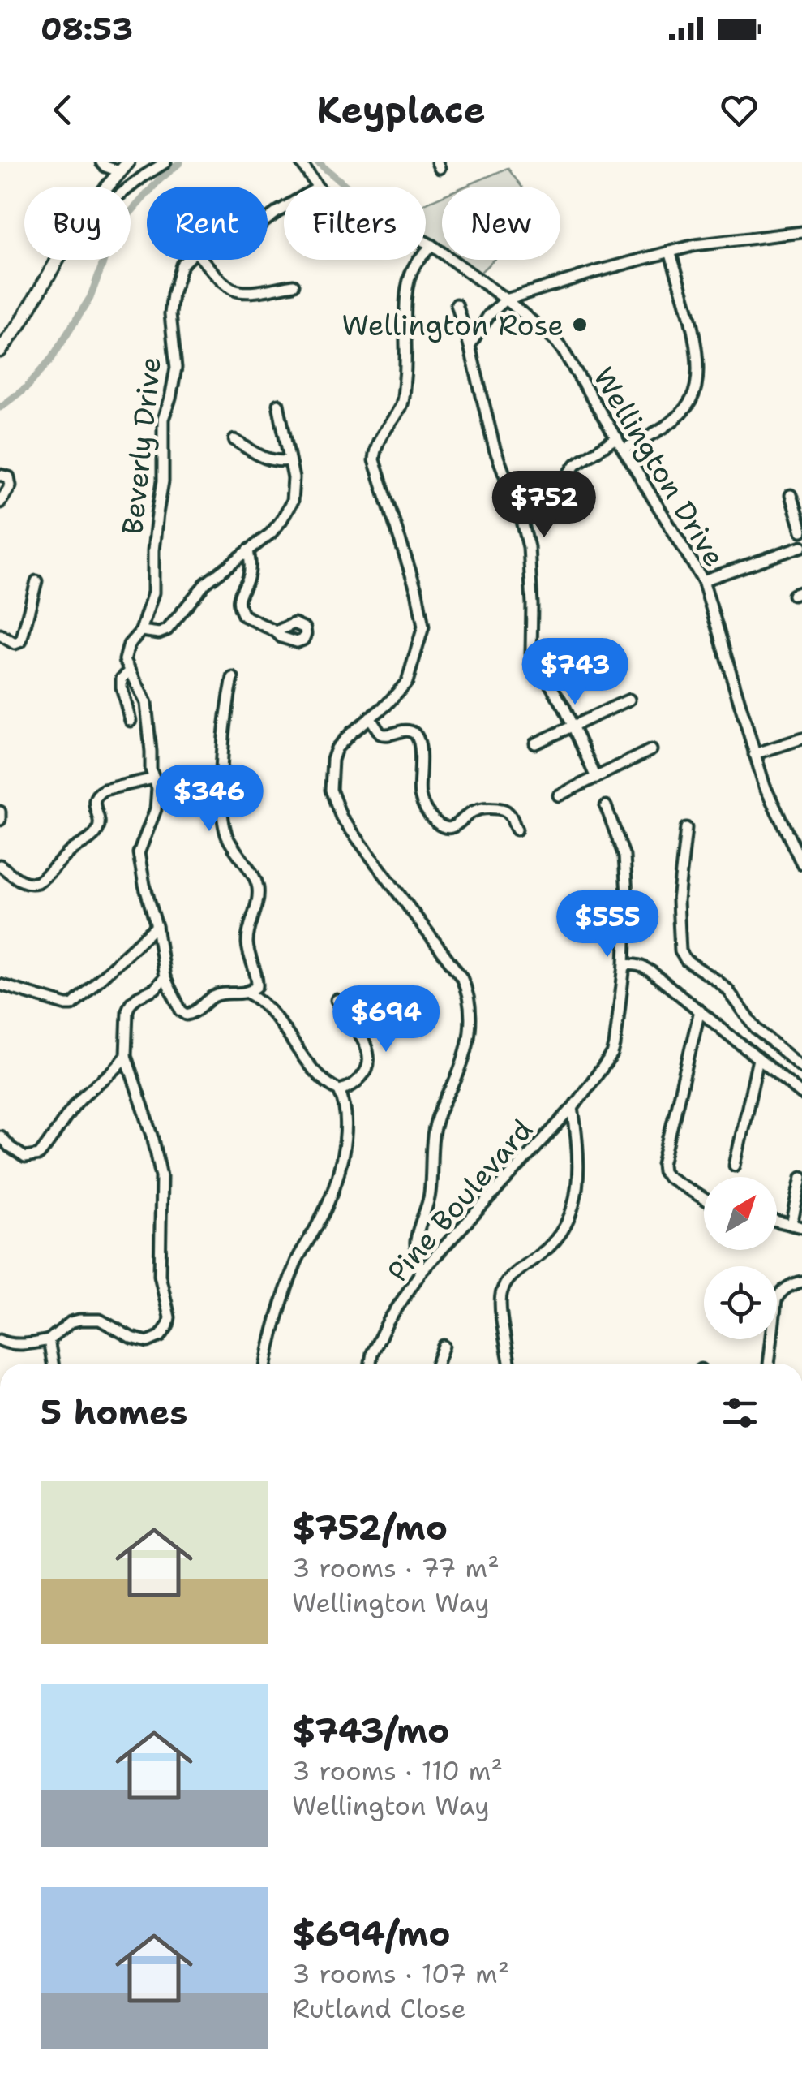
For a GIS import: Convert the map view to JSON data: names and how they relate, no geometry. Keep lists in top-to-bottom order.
{
  "streets": {
    "street": ["Beverly Drive", "Wellington Drive", "Pine Boulevard"]
  },
  "places": ["Wellington Rose"],
  "north": "top right",
  "page": {
    "status": "08:53",
    "header": "Keyplace",
    "chip": [
      "Buy",
      "Rent",
      "Filters",
      "New"
    ],
    "price": [
      "$752",
      "$743",
      "$346",
      "$555",
      "$694"
    ],
    "heading": "5 homes",
    "list": [
      {
        "name": "$752/mo",
        "note": "3 rooms · 77 m² · Wellington Way"
      },
      {
        "name": "$743/mo",
        "note": "3 rooms · 110 m² · Wellington Way"
      },
      {
        "name": "$694/mo",
        "note": "3 rooms · 107 m² · Rutland Close"
      }
    ]
  }
}
